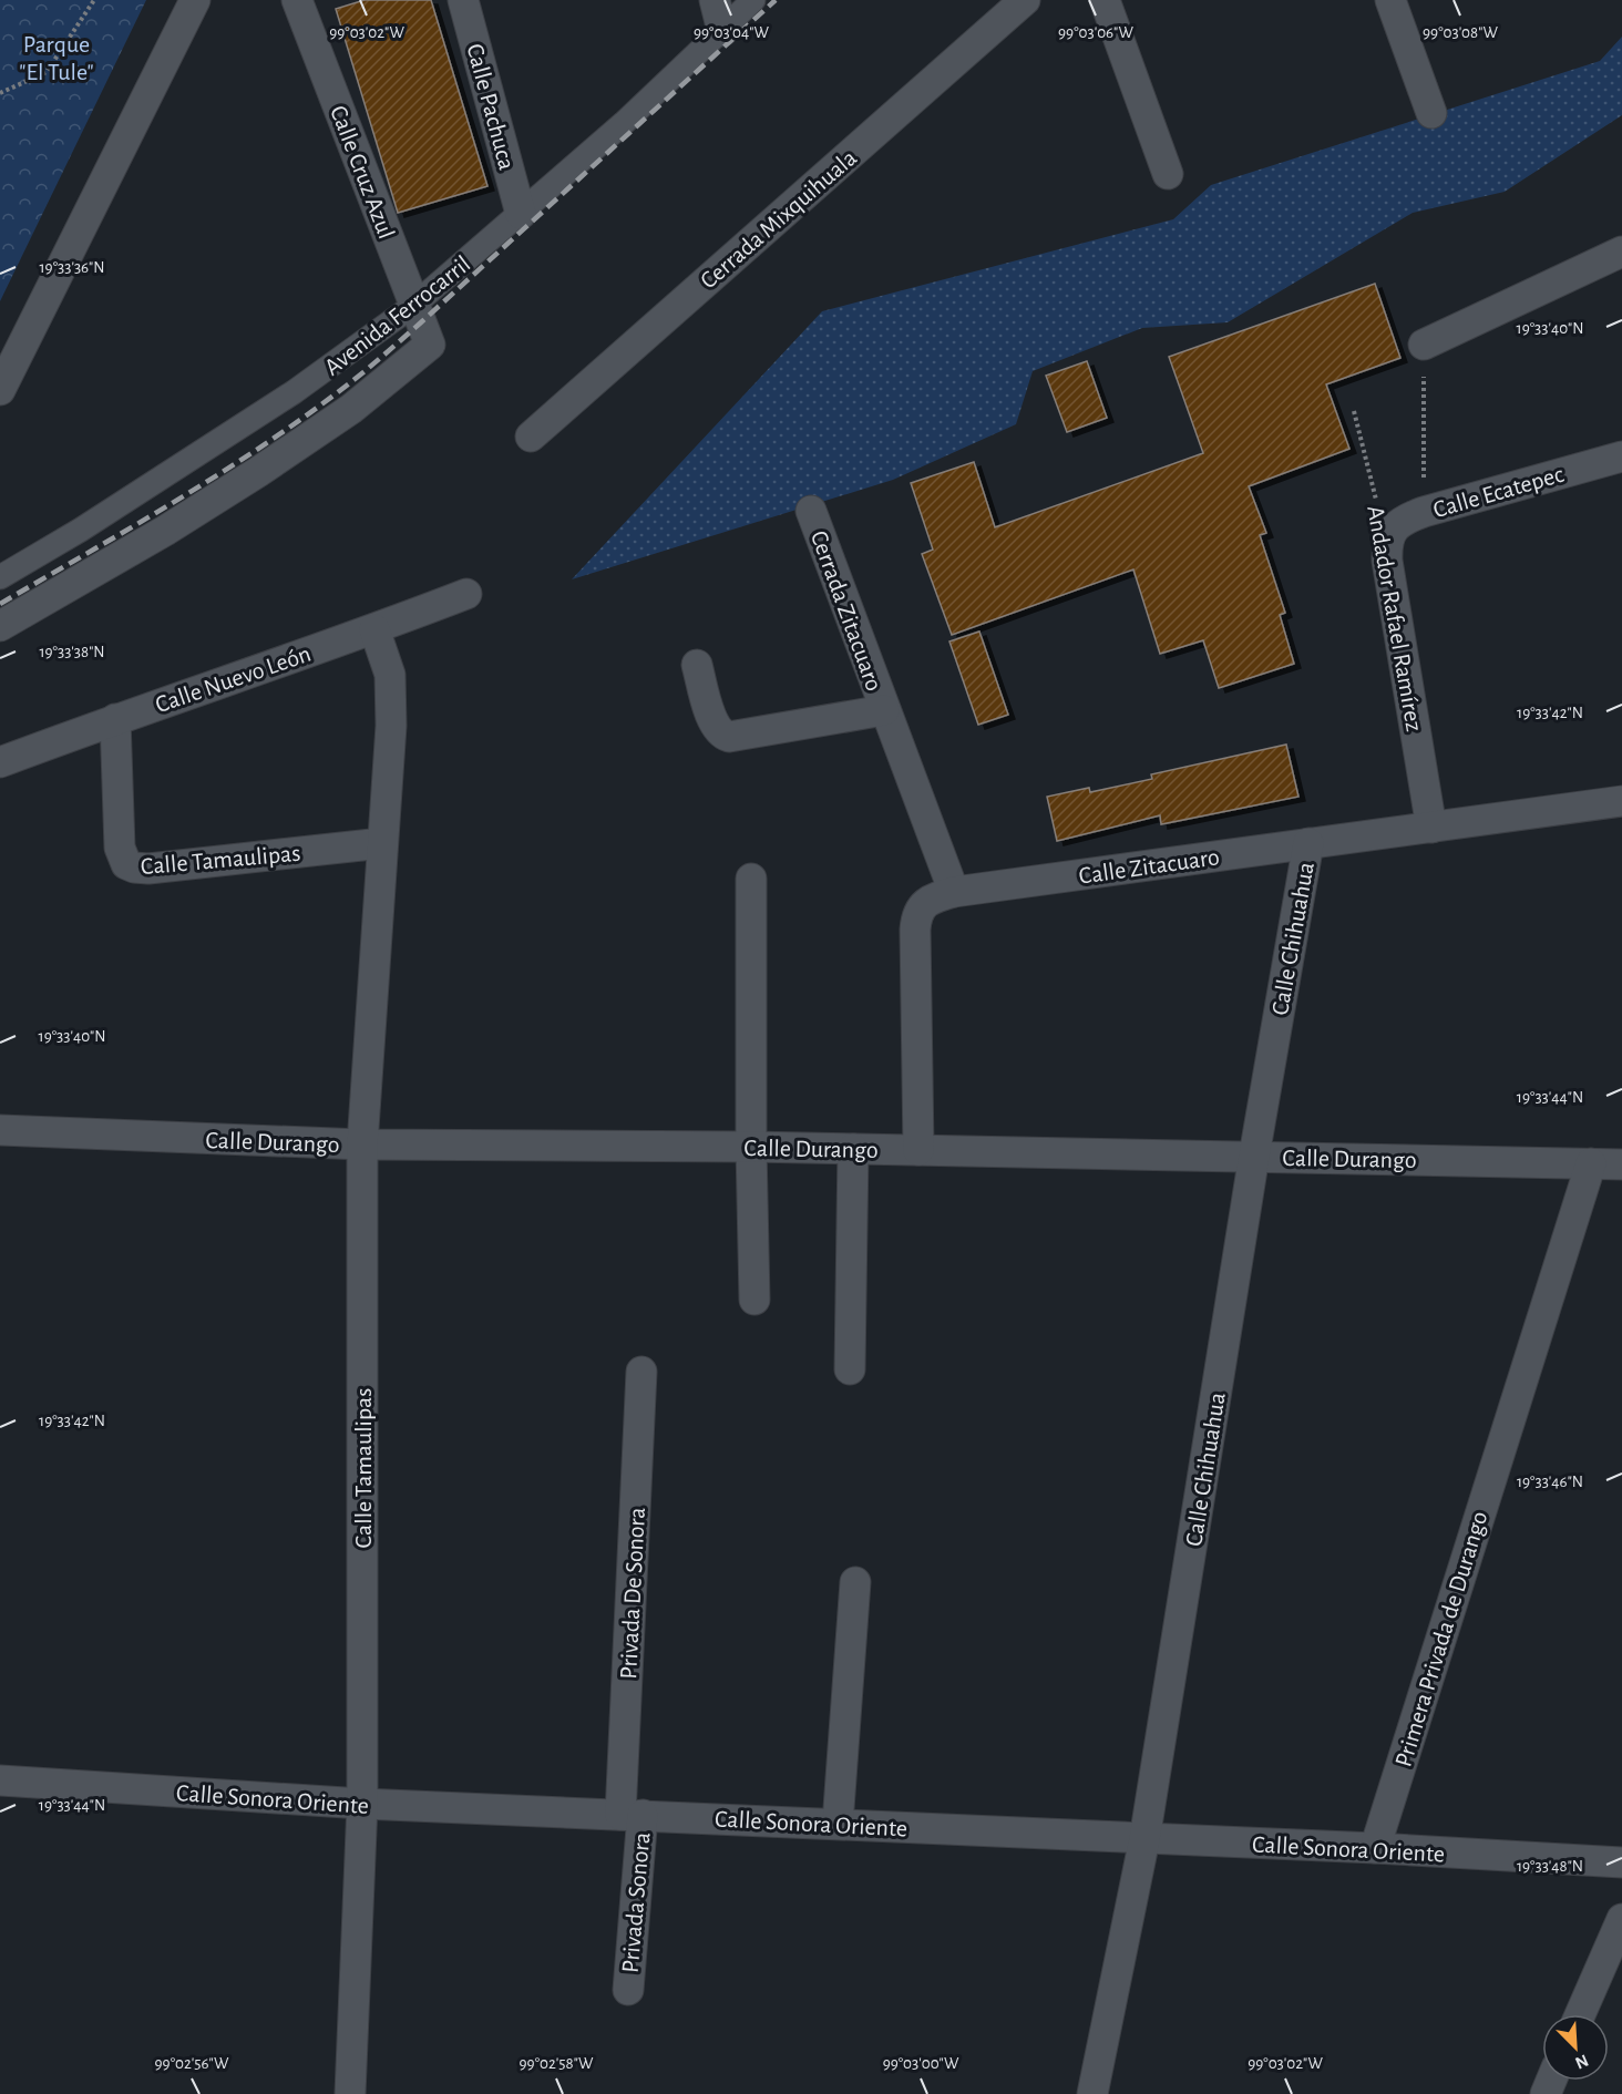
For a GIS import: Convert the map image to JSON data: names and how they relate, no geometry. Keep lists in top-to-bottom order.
{
  "streets": {
    "street": [
      "Calle Pachuca",
      "Calle Cruz Azul",
      "Cerrada Mixquihuala",
      "Avenida Ferrocarril",
      "Calle Ecatepec",
      "Cerrada Zitacuaro",
      "Andador Rafael Ramírez",
      "Calle Nuevo León",
      "Calle Tamaulipas",
      "Calle Zitacuaro",
      "Calle Chihuahua",
      "Calle Durango",
      "Privada De Sonora",
      "Primera Privada de Durango",
      "Calle Sonora Oriente",
      "Privada Sonora"
    ]
  },
  "crossings": [
    ["Calle Pachuca", "Avenida Ferrocarril"],
    ["Calle Cruz Azul", "Avenida Ferrocarril"],
    ["Calle Ecatepec", "Andador Rafael Ramírez"],
    ["Cerrada Zitacuaro", "Calle Zitacuaro"],
    ["Andador Rafael Ramírez", "Calle Zitacuaro"],
    ["Calle Nuevo León", "Calle Tamaulipas"],
    ["Calle Tamaulipas", "Calle Durango"],
    ["Calle Tamaulipas", "Calle Sonora Oriente"],
    ["Calle Zitacuaro", "Calle Chihuahua"],
    ["Calle Zitacuaro", "Calle Durango"],
    ["Calle Chihuahua", "Calle Durango"],
    ["Calle Chihuahua", "Calle Sonora Oriente"],
    ["Calle Durango", "Primera Privada de Durango"],
    ["Privada De Sonora", "Calle Sonora Oriente"],
    ["Privada De Sonora", "Privada Sonora"],
    ["Primera Privada de Durango", "Calle Sonora Oriente"],
    ["Calle Sonora Oriente", "Privada Sonora"]
  ],
  "parks": ["Parque \"El Tule\""],
  "north": "bottom right",
  "coordinates": [
    "99°03'02\"W",
    "99°03'04\"W",
    "99°03'06\"W",
    "99°03'08\"W",
    "19°33'36\"N",
    "19°33'40\"N",
    "19°33'38\"N",
    "19°33'42\"N",
    "19°33'44\"N",
    "19°33'46\"N",
    "19°33'48\"N",
    "99°02'56\"W",
    "99°02'58\"W",
    "99°03'00\"W"
  ]
}
